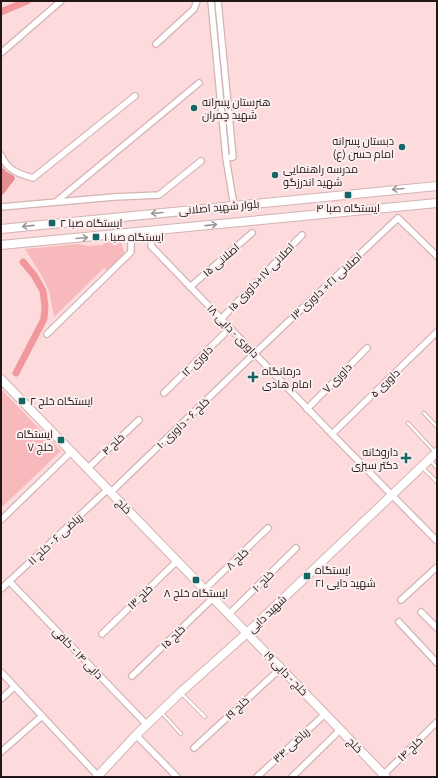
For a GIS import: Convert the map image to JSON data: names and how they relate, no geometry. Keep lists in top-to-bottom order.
{
  "streets": {
    "street": [
      "بلوار شهید اصلانی",
      "اصلانی ۱۵",
      "اصلانی ۱۷+داوری ۱۵",
      "اصلانی ۲۱+ داوری ۱۳",
      "داوری - دایی ۱۸",
      "داوری ۱۲",
      "داوری ۷",
      "داوری ۵",
      "خلج ۶ - داوری ۱۰",
      "خلج ۴",
      "خلج",
      "ریاضی ۶ - خلج ۱۱",
      "خلج ۸",
      "خلج ۱۰",
      "خلج ۱۳",
      "شهید دایی",
      "خلج ۱۵",
      "دایی ۱۴ - کافی",
      "خلج - دایی ۱۹",
      "خلج ۱۹",
      "ریاضی ۳۴",
      "خلج ۱۴"
    ]
  },
  "crossings": [
    ["بلوار شهید اصلانی", "داوری - دایی ۱۸"],
    ["اصلانی ۱۵", "داوری - دایی ۱۸"],
    ["اصلانی ۱۷+داوری ۱۵", "داوری - دایی ۱۸"],
    ["اصلانی ۲۱+ داوری ۱۳", "داوری - دایی ۱۸"],
    ["اصلانی ۲۱+ داوری ۱۳", "خلج ۶ - داوری ۱۰"],
    ["داوری - دایی ۱۸", "داوری ۱۲"],
    ["داوری - دایی ۱۸", "داوری ۷"],
    ["داوری - دایی ۱۸", "داوری ۵"],
    ["داوری - دایی ۱۸", "خلج ۶ - داوری ۱۰"],
    ["داوری - دایی ۱۸", "شهید دایی"],
    ["خلج ۶ - داوری ۱۰", "خلج"],
    ["خلج ۶ - داوری ۱۰", "ریاضی ۶ - خلج ۱۱"],
    ["خلج ۴", "خلج"],
    ["خلج", "ریاضی ۶ - خلج ۱۱"],
    ["خلج", "خلج ۸"],
    ["خلج", "خلج ۱۰"],
    ["خلج", "خلج ۱۳"],
    ["خلج", "شهید دایی"],
    ["خلج", "خلج ۱۵"],
    ["خلج", "خلج - دایی ۱۹"],
    ["خلج", "ریاضی ۳۴"],
    ["خلج", "خلج ۱۴"],
    ["ریاضی ۶ - خلج ۱۱", "دایی ۱۴ - کافی"],
    ["شهید دایی", "دایی ۱۴ - کافی"],
    ["شهید دایی", "خلج - دایی ۱۹"],
    ["خلج - دایی ۱۹", "خلج ۱۹"],
    ["خلج - دایی ۱۹", "ریاضی ۳۴"]
  ],
  "places": {
    "other": ["هنرستان پسرانه شهید چمران", "دبستان پسرانه امام حسن (ع)", "مدرسه راهنمایی شهید اندرزگو"],
    "transit": [
      "ایستگاه صبا ۴",
      "ایستگاه صبا ۲",
      "ایستگاه صبا ۱",
      "ایستگاه خلچ ۲",
      "ایستگاه خلج ۷",
      "ایستگاه شهید دایی ۲۱",
      "ایستگاه خلچ ۸"
    ],
    "health": ["درمانگاه امام هادی", "داروخانه دکتر سبزی"]
  }
}
